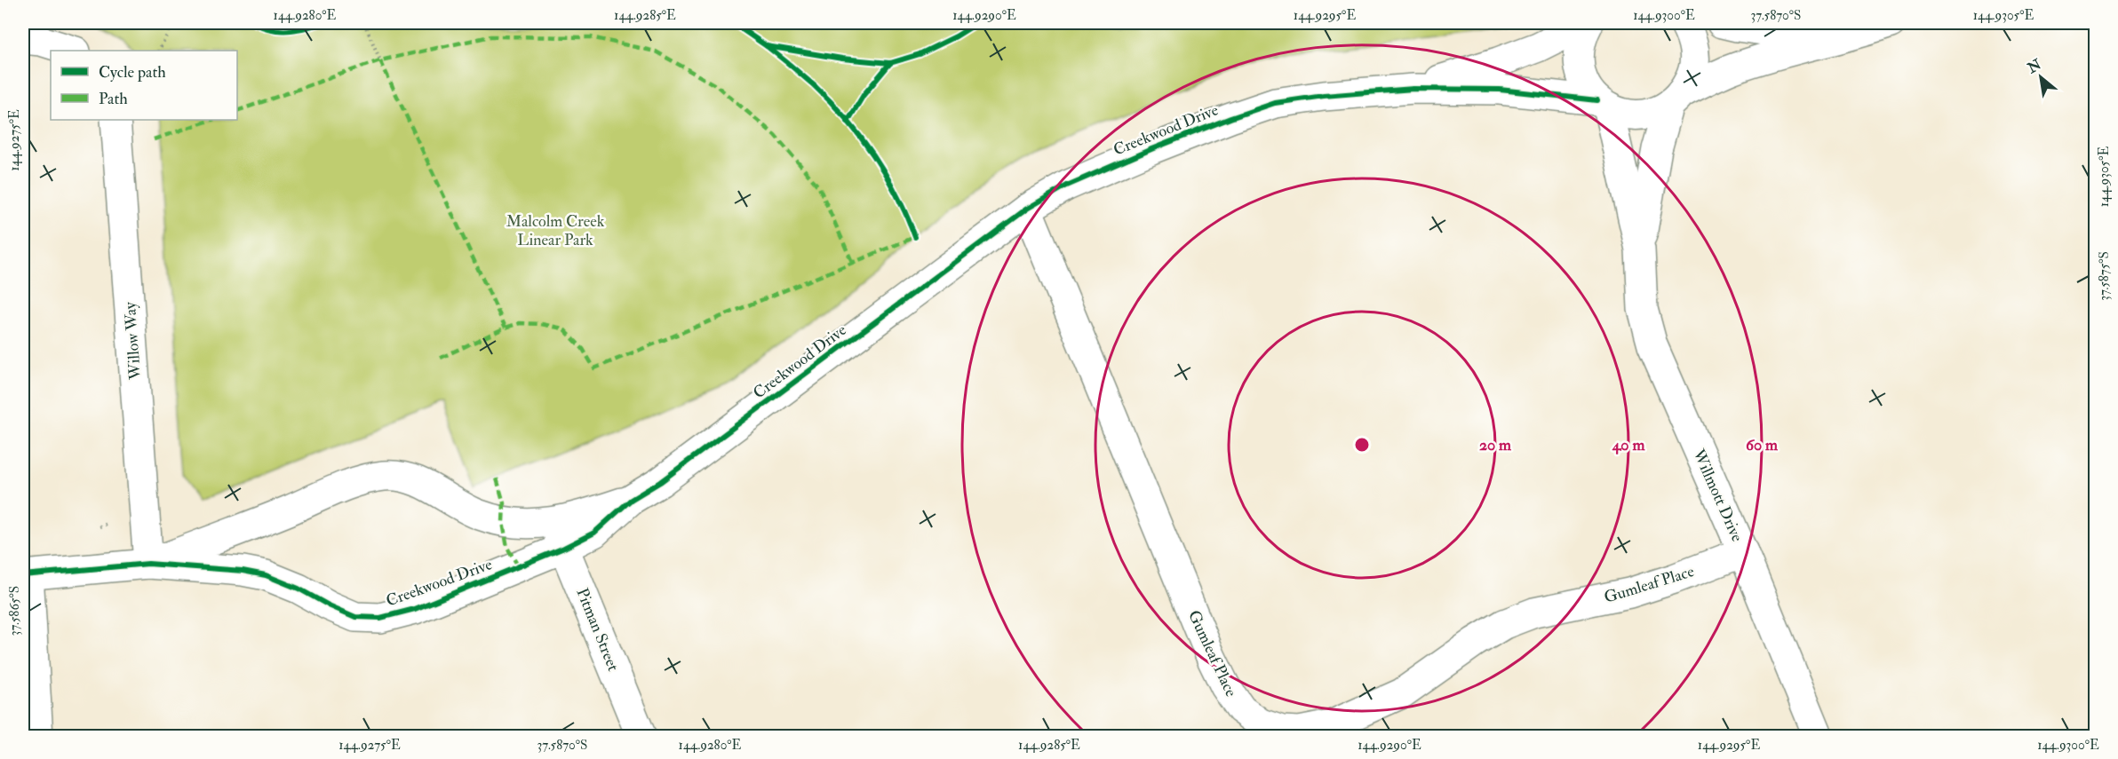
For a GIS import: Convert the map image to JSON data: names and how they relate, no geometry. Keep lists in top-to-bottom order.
{
  "streets": {
    "street": [
      "Creekwood Drive",
      "Willow Way",
      "Willmott Drive",
      "Gumleaf Place",
      "Pitman Street"
    ]
  },
  "crossings": [
    ["Creekwood Drive", "Willow Way"],
    ["Creekwood Drive", "Willmott Drive"],
    ["Creekwood Drive", "Gumleaf Place"],
    ["Creekwood Drive", "Pitman Street"],
    ["Willmott Drive", "Gumleaf Place"]
  ],
  "parks": ["Malcolm Creek Linear Park"],
  "legend": ["Cycle path", "Path"],
  "north": "top left",
  "coordinates": [
    "144.9280°E",
    "144.9285°E",
    "144.9290°E",
    "144.9295°E",
    "144.9300°E",
    "37.5870°S",
    "144.9305°E",
    "144.9275°E",
    "37.5875°S",
    "37.5865°S"
  ],
  "rings": ["20 m", "40 m", "60 m"]
}
